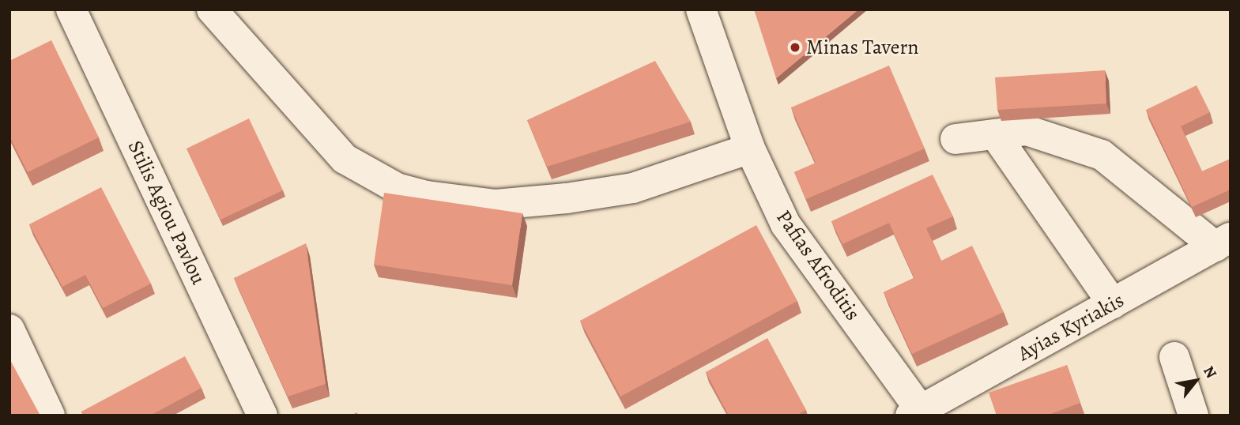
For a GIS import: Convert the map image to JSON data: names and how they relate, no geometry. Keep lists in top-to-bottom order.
{
  "streets": {
    "street": ["Stilis Agiou Pavlou", "Pafias Afroditis", "Ayias Kyriakis"]
  },
  "crossings": [
    ["Pafias Afroditis", "Ayias Kyriakis"]
  ],
  "places": ["Minas Tavern"],
  "north": "top right"
}
